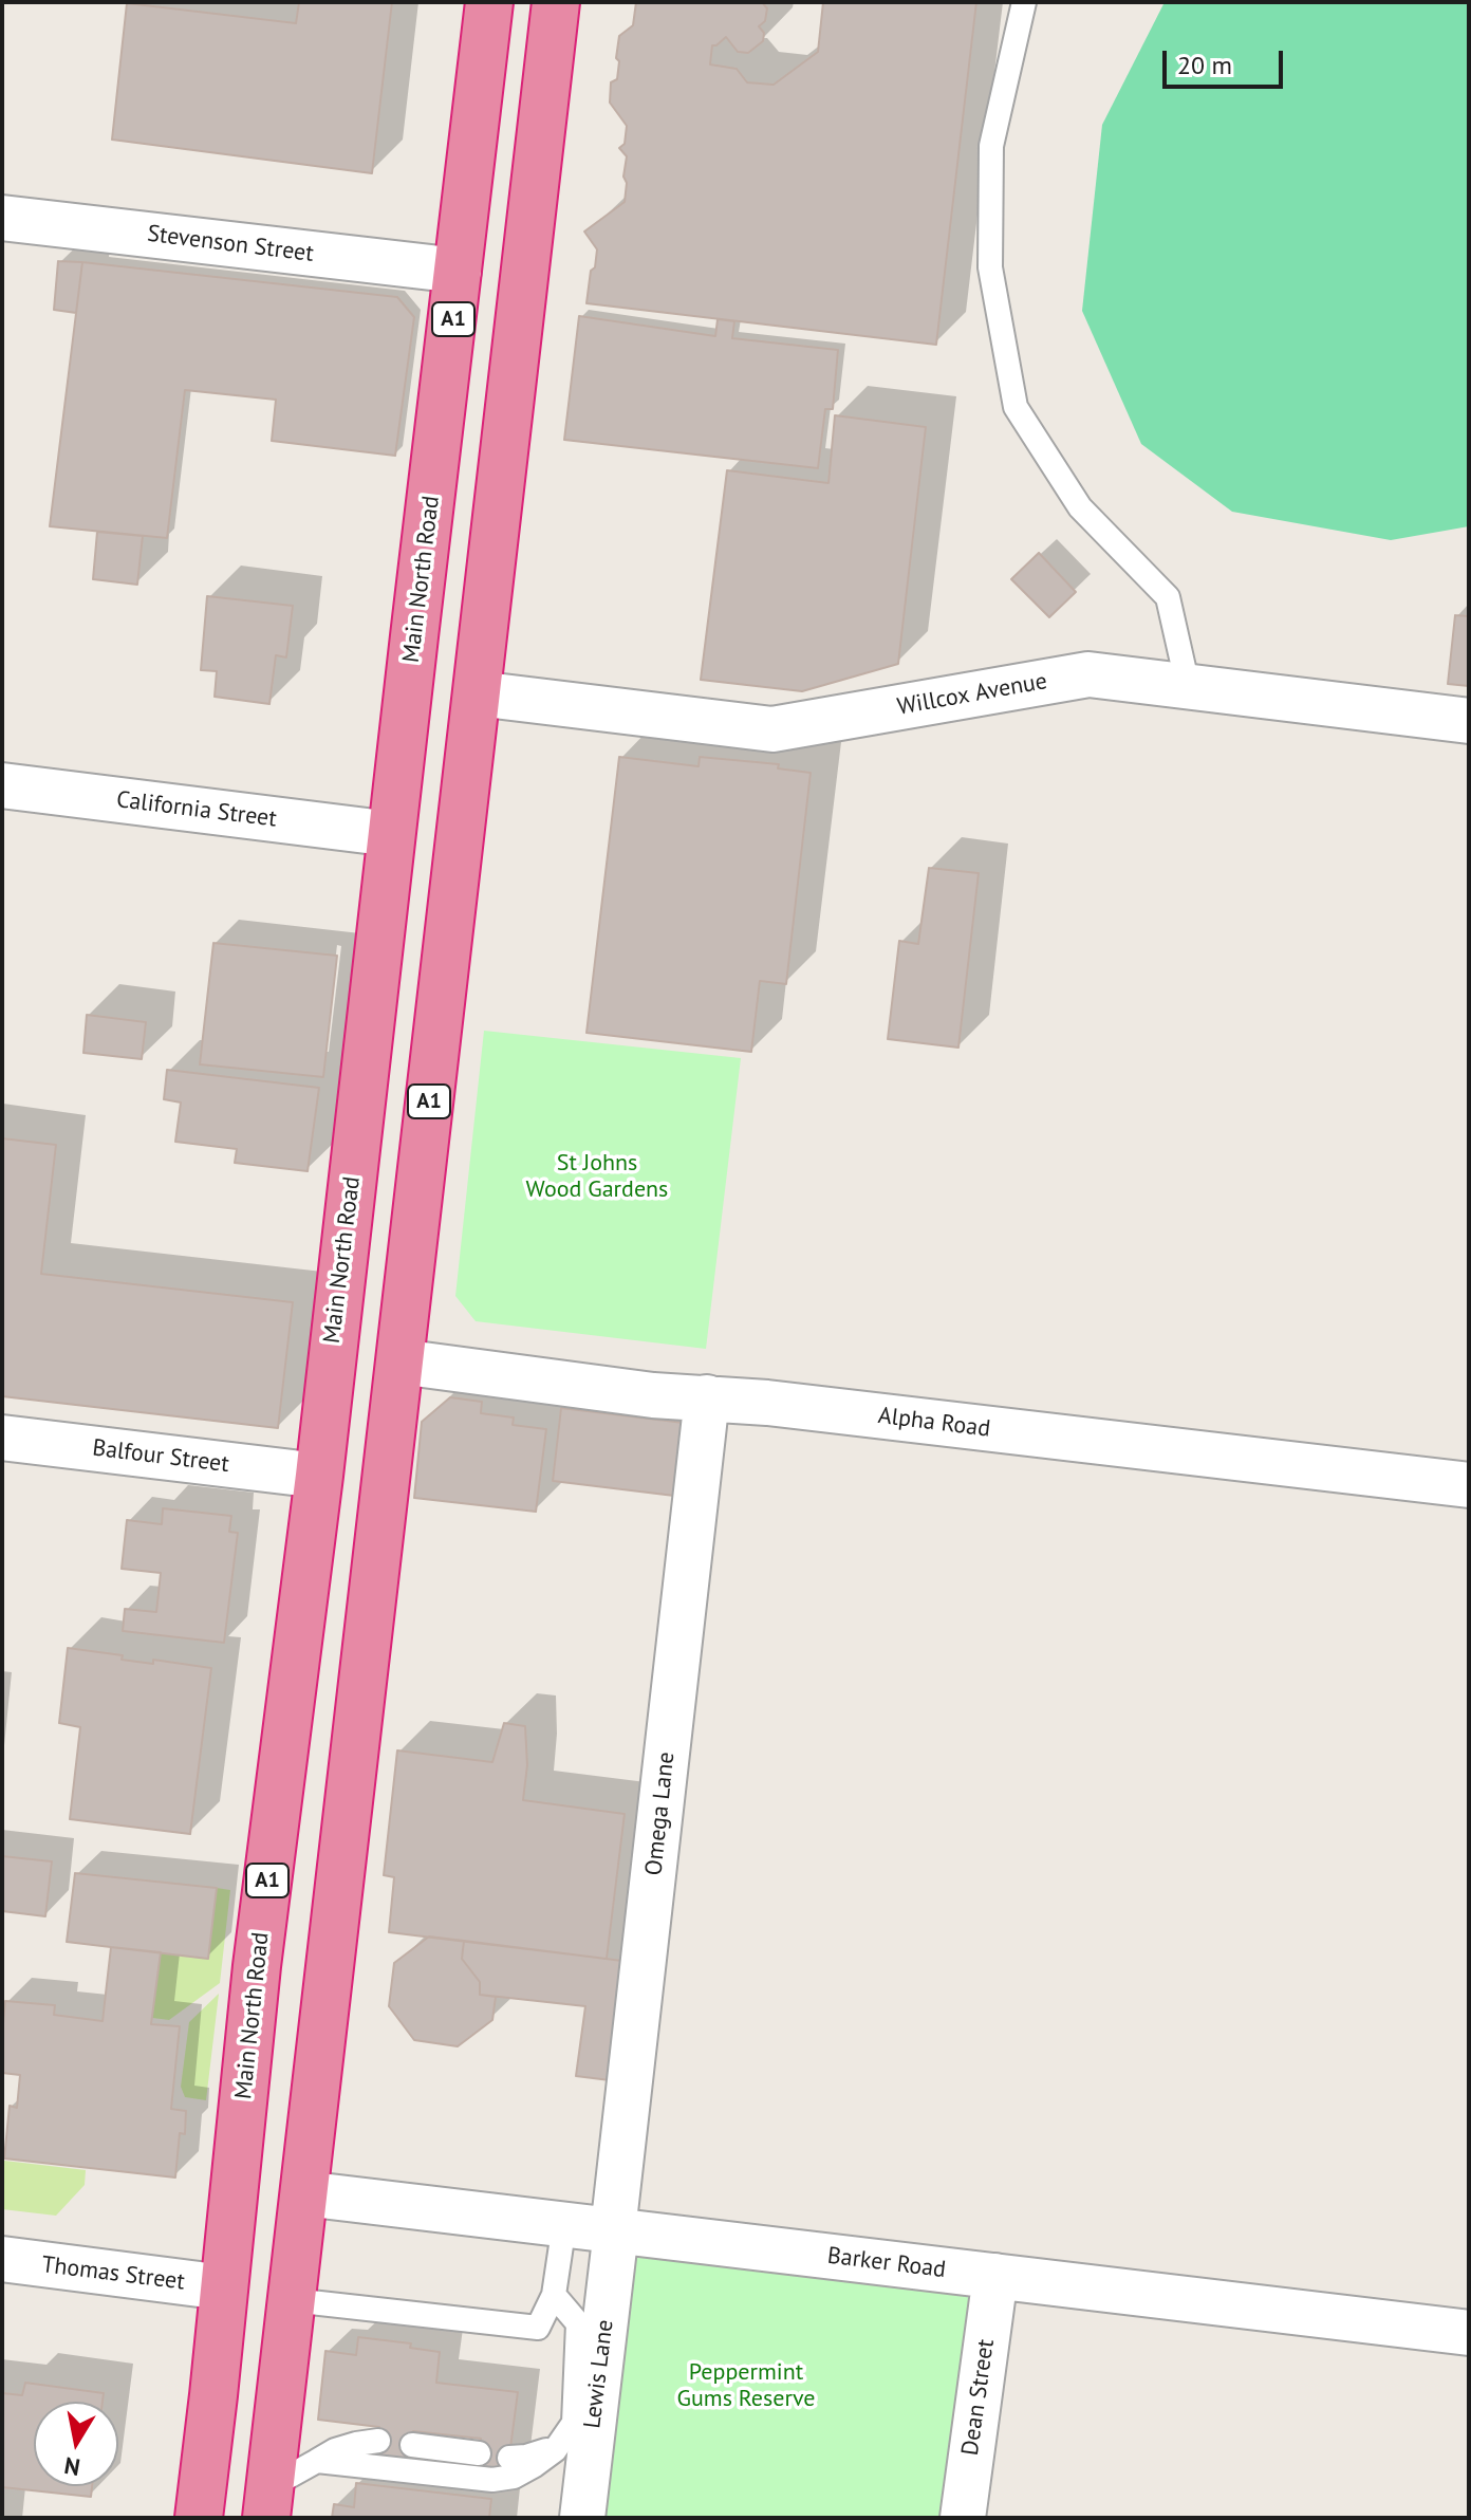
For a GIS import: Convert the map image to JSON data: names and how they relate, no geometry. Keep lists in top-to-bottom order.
{
  "streets": {
    "highway": ["A1", "Main North Road"],
    "street": [
      "Stevenson Street",
      "Willcox Avenue",
      "California Street",
      "Alpha Road",
      "Balfour Street",
      "Omega Lane",
      "Barker Road",
      "Thomas Street",
      "Lewis Lane",
      "Dean Street"
    ]
  },
  "crossings": [
    ["Stevenson Street", "Main North Road"],
    ["A1", "Willcox Avenue"],
    ["A1", "Alpha Road"],
    ["A1", "Barker Road"],
    ["Main North Road", "California Street"],
    ["Main North Road", "Balfour Street"],
    ["Main North Road", "Thomas Street"],
    ["Alpha Road", "Omega Lane"],
    ["Omega Lane", "Barker Road"],
    ["Omega Lane", "Lewis Lane"],
    ["Barker Road", "Lewis Lane"],
    ["Barker Road", "Dean Street"]
  ],
  "parks": ["St Johns Wood Gardens", "Peppermint Gums Reserve"],
  "scale_bar": "20 m",
  "north": "bottom"
}
